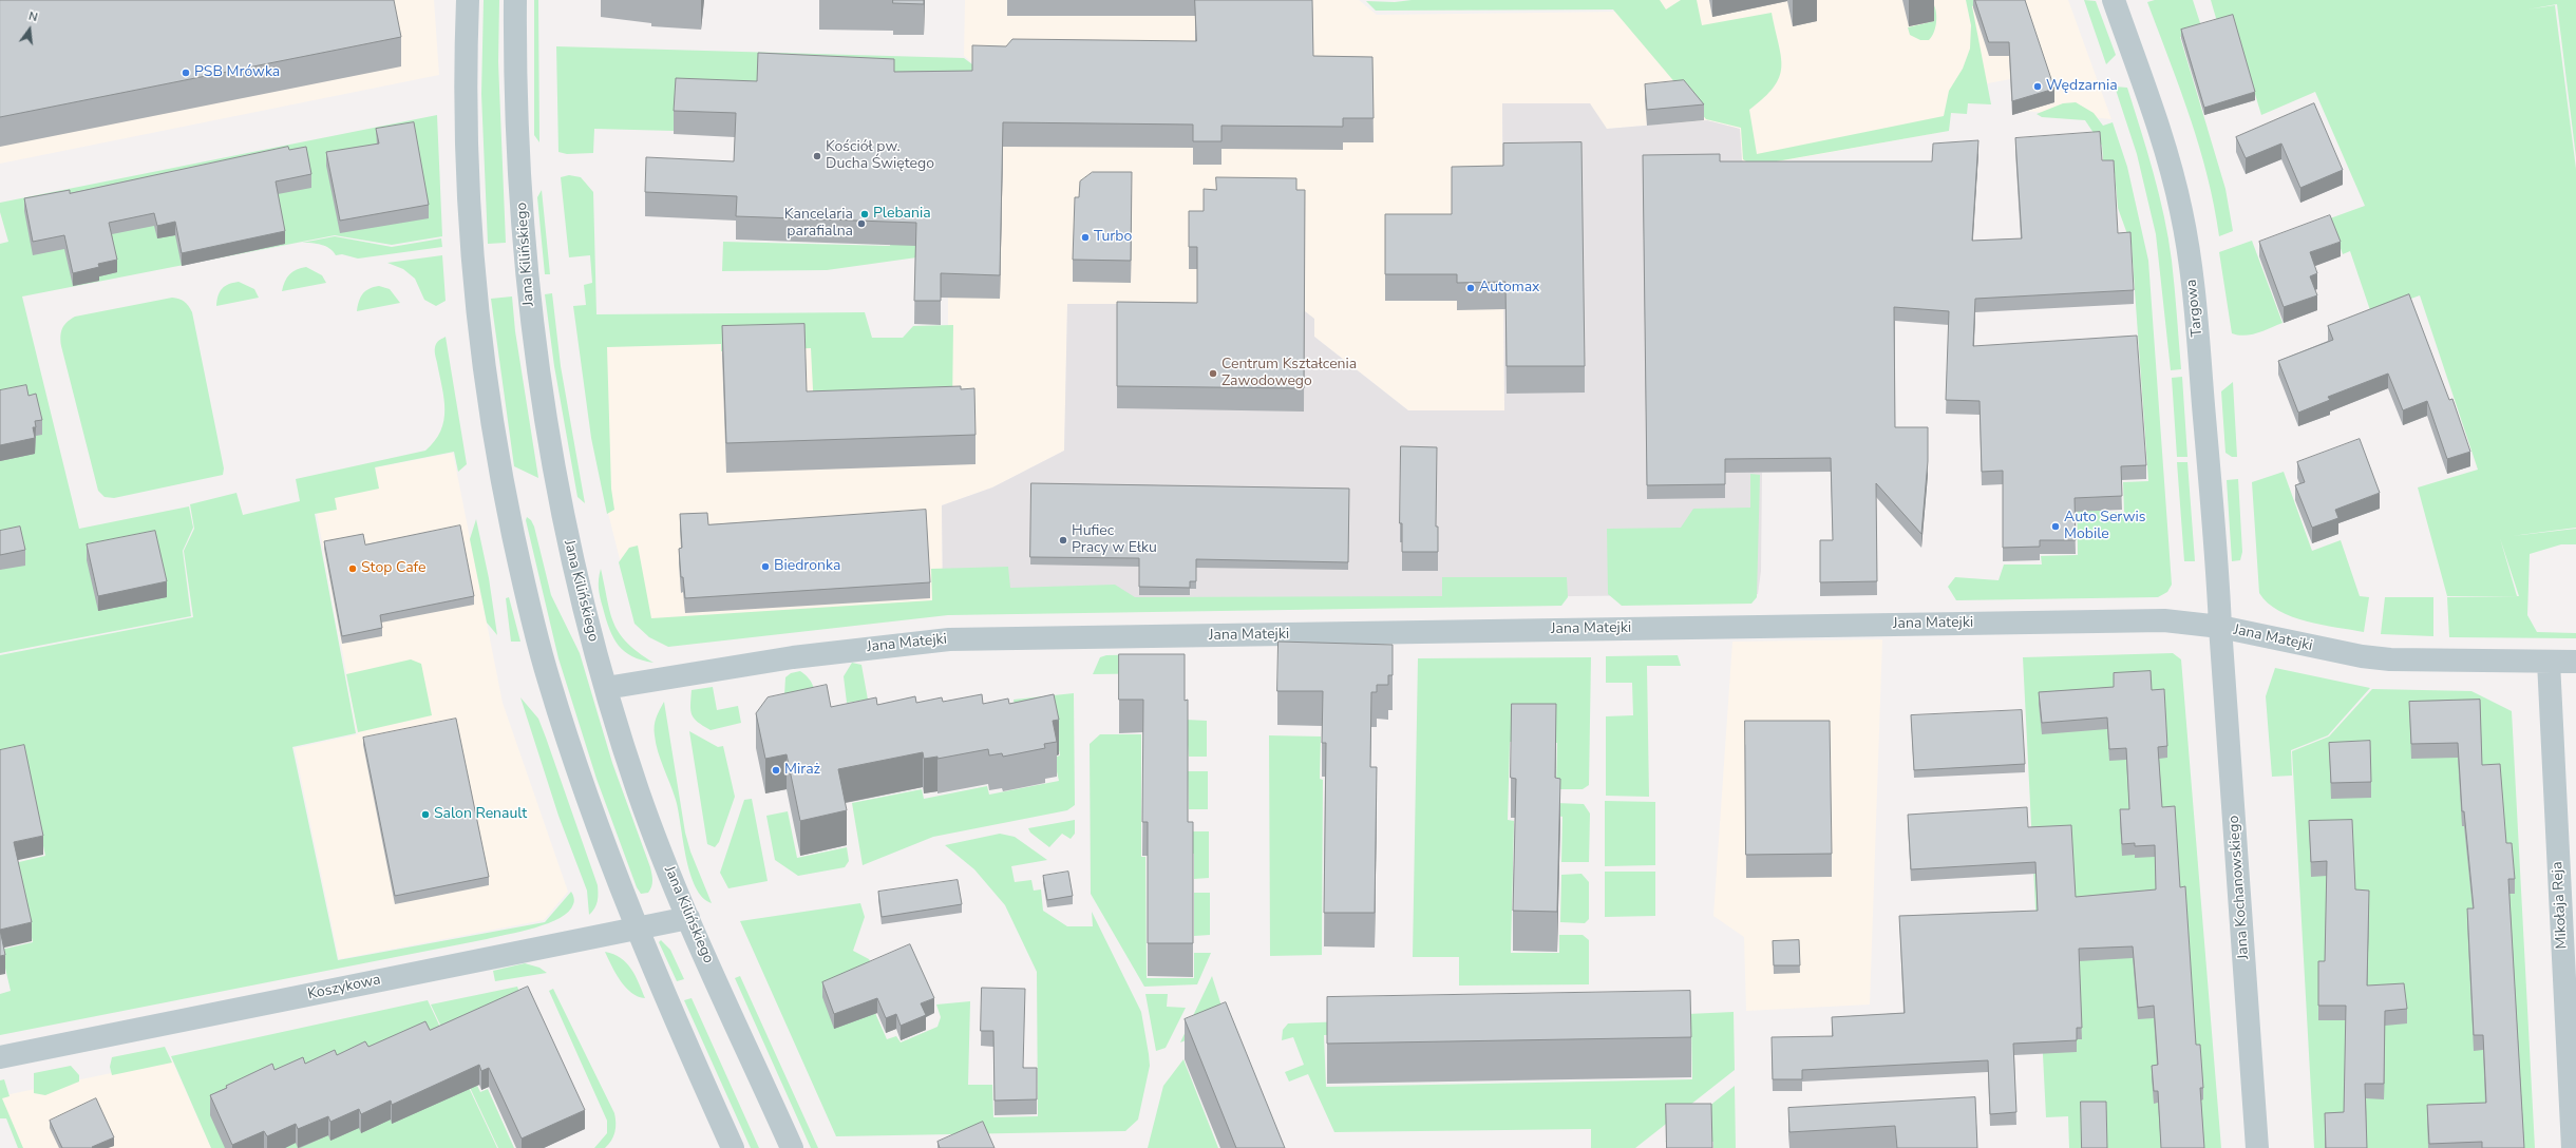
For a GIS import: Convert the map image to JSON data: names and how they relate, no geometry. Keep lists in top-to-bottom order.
{
  "streets": {
    "street": [
      "Jana Kilińskiego",
      "Targowa",
      "Jana Matejki",
      "Jana Kochanowskiego",
      "Mikołaja Reja",
      "Koszykowa"
    ]
  },
  "crossings": [
    ["Jana Kilińskiego", "Jana Matejki"],
    ["Jana Kilińskiego", "Koszykowa"],
    ["Targowa", "Jana Matejki"],
    ["Targowa", "Jana Kochanowskiego"],
    ["Jana Matejki", "Jana Kochanowskiego"],
    ["Jana Matejki", "Mikołaja Reja"]
  ],
  "places": [
    "PSB Mrówka",
    "Wędzarnia",
    "Kościół pw. Ducha Świętego",
    "Plebania",
    "Kancelaria parafialna",
    "Turbo",
    "Automax",
    "Centrum Kształcenia Zawodowego",
    "Auto Serwis Mobile",
    "Hufiec Pracy w Ełku",
    "Biedronka",
    "Stop Cafe",
    "Miraż",
    "Salon Renault"
  ],
  "north": "top"
}
